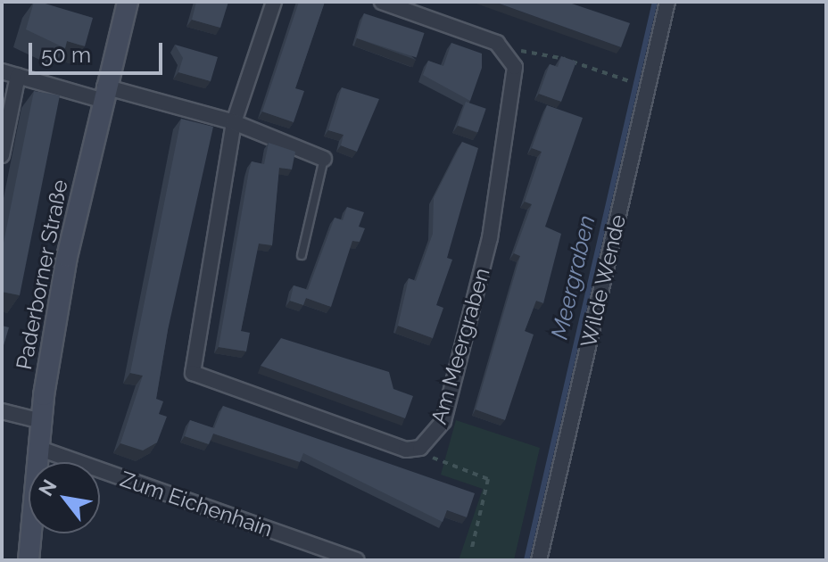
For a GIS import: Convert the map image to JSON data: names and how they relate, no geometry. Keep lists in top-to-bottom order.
{
  "streets": {
    "main road": ["Paderborner Straße"],
    "street": ["Wilde Wende", "Am Meergraben", "Zum Eichenhain"]
  },
  "crossings": [
    ["Paderborner Straße", "Zum Eichenhain"]
  ],
  "water": ["Meergraben"],
  "scale_bar": "50 m",
  "north": "top left"
}
